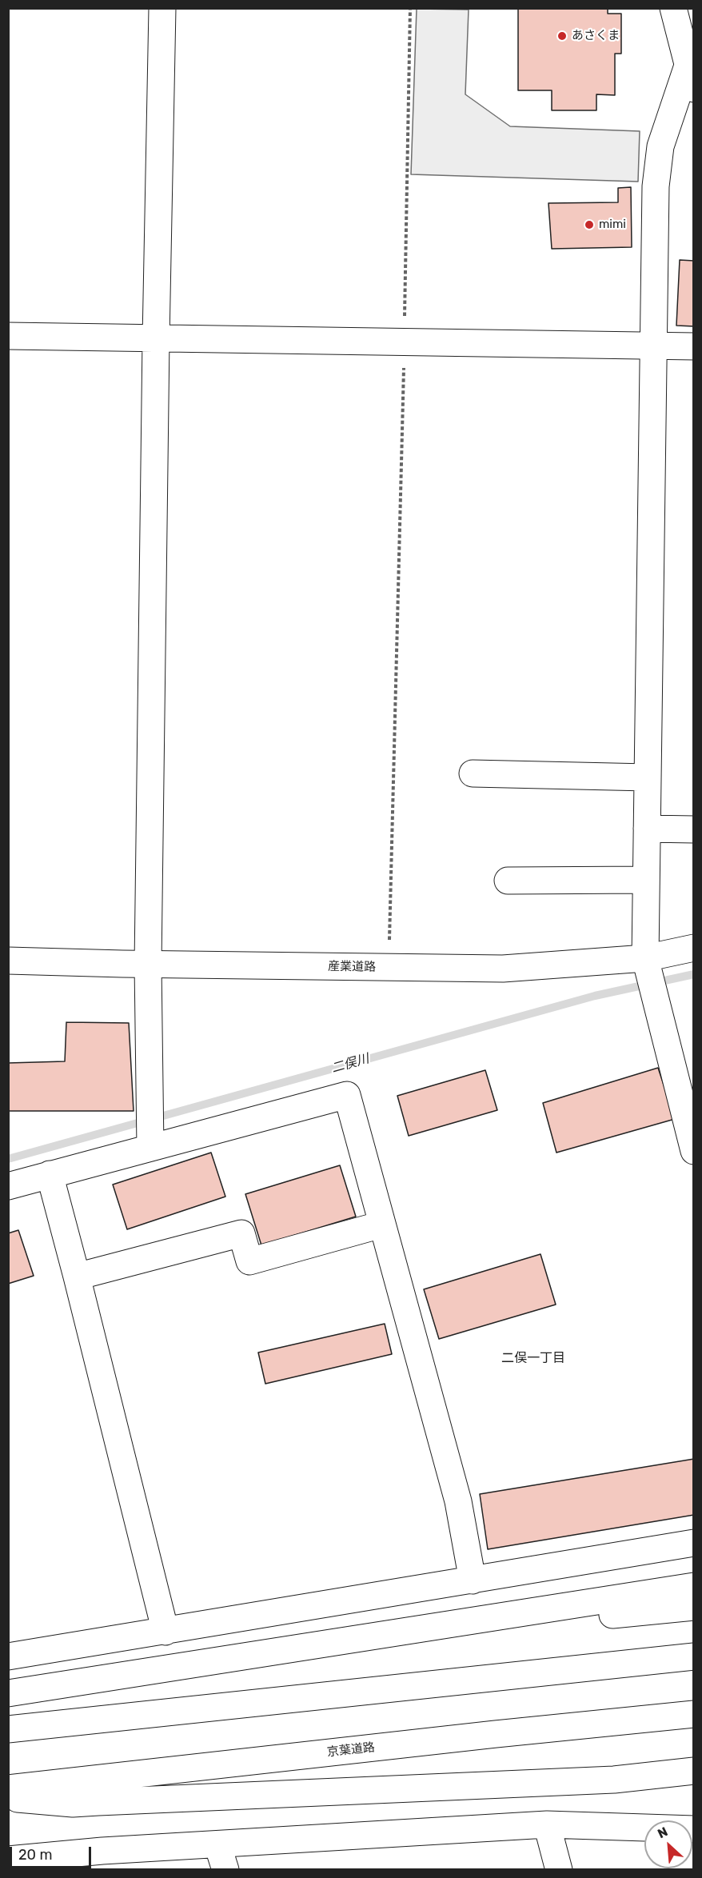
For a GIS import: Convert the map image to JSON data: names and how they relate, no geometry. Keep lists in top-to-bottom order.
{
  "streets": {
    "main road": ["産業道路", "京葉道路"]
  },
  "districts": ["二俣一丁目"],
  "water": ["二俣川"],
  "places": ["あさくま", "mimi"],
  "scale_bar": "20 m",
  "north": "top left"
}
